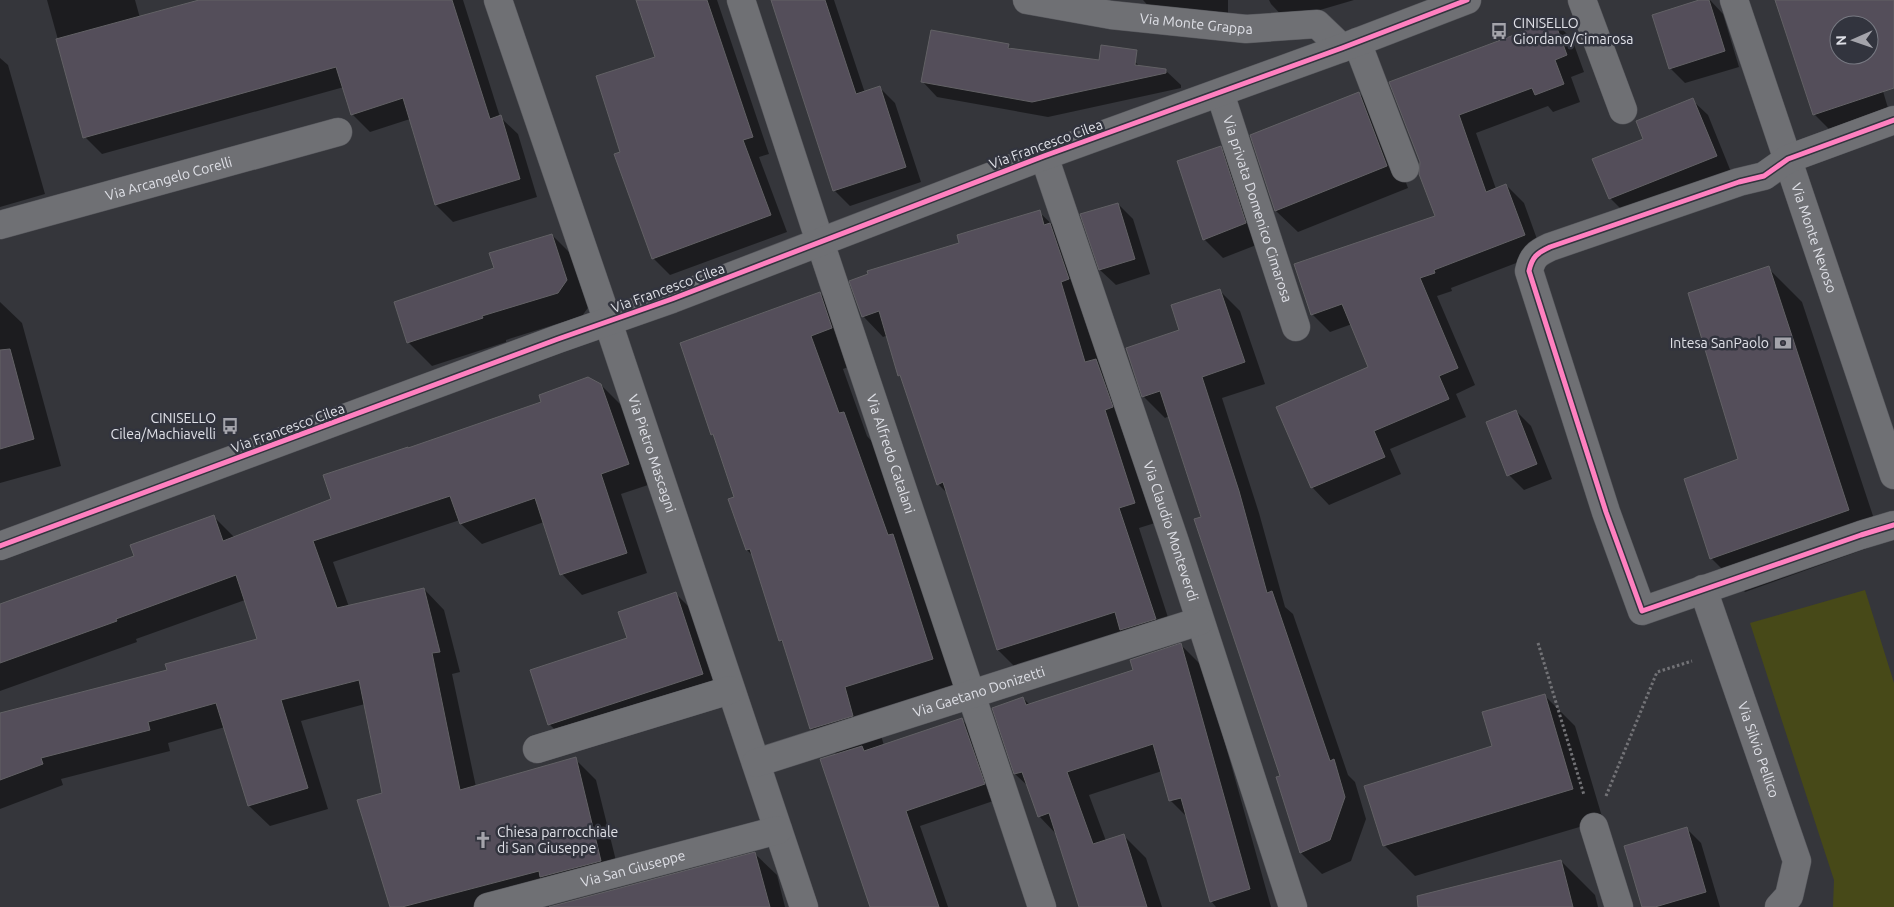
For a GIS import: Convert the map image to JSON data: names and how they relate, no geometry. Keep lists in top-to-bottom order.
{
  "streets": {
    "street": [
      "Via Monte Grappa",
      "Via Francesco Cilea",
      "Via Arcangelo Corelli",
      "Via privata Domenico Cimarosa",
      "Via Monte Nevoso",
      "Via Pietro Mascagni",
      "Via Alfredo Catalani",
      "Via Claudio Monteverdi",
      "Via Gaetano Donizetti",
      "Via Silvio Pellico",
      "Via San Giuseppe"
    ]
  },
  "crossings": [
    ["Via Monte Grappa", "Via Francesco Cilea"],
    ["Via Francesco Cilea", "Via privata Domenico Cimarosa"],
    ["Via Francesco Cilea", "Via Pietro Mascagni"],
    ["Via Francesco Cilea", "Via Alfredo Catalani"],
    ["Via Francesco Cilea", "Via Claudio Monteverdi"],
    ["Via Pietro Mascagni", "Via Gaetano Donizetti"],
    ["Via Pietro Mascagni", "Via San Giuseppe"],
    ["Via Alfredo Catalani", "Via Gaetano Donizetti"],
    ["Via Claudio Monteverdi", "Via Gaetano Donizetti"]
  ],
  "places": {
    "bus stop": ["CINISELLO Giordano/Cimarosa", "CINISELLO Cilea/Machiavelli"],
    "bank": ["Intesa SanPaolo"],
    "church": ["Chiesa parrocchiale di San Giuseppe"]
  },
  "north": "left"
}
